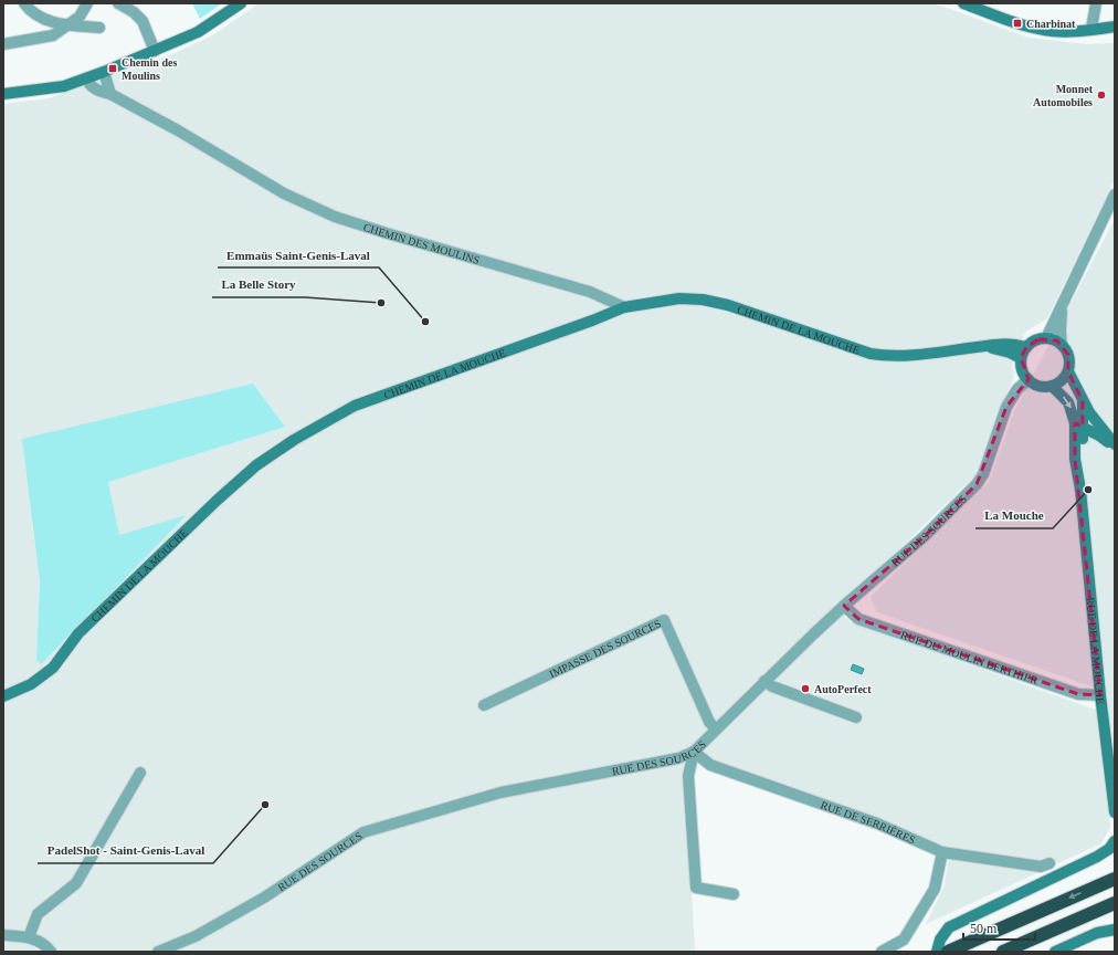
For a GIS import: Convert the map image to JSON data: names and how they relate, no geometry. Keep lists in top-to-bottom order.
{
  "streets": {
    "street": [
      "CHEMIN DES MOULINS",
      "CHEMIN DE LA MOUCHE",
      "RUE DES SOURCES",
      "IMPASSE DES SOURCES",
      "RUE DE LA MOUCHE",
      "RUE DU MOULIN BERTHIER",
      "RUE DE SERRIÈRES"
    ]
  },
  "crossings": [
    ["CHEMIN DES MOULINS", "CHEMIN DE LA MOUCHE"],
    ["CHEMIN DE LA MOUCHE", "RUE DES SOURCES"],
    ["CHEMIN DE LA MOUCHE", "RUE DE LA MOUCHE"],
    ["RUE DES SOURCES", "IMPASSE DES SOURCES"],
    ["RUE DES SOURCES", "RUE DE LA MOUCHE"],
    ["RUE DES SOURCES", "RUE DU MOULIN BERTHIER"],
    ["RUE DES SOURCES", "RUE DE SERRIÈRES"],
    ["RUE DE LA MOUCHE", "RUE DU MOULIN BERTHIER"]
  ],
  "places": {
    "transit": ["Charbinat", "Chemin des Moulins"],
    "other": [
      "Monnet Automobiles",
      "La Belle Story",
      "Emmaüs Saint-Genis-Laval",
      "La Mouche",
      "AutoPerfect",
      "PadelShot - Saint-Genis-Laval"
    ]
  },
  "scale_bar": "50 m"
}
